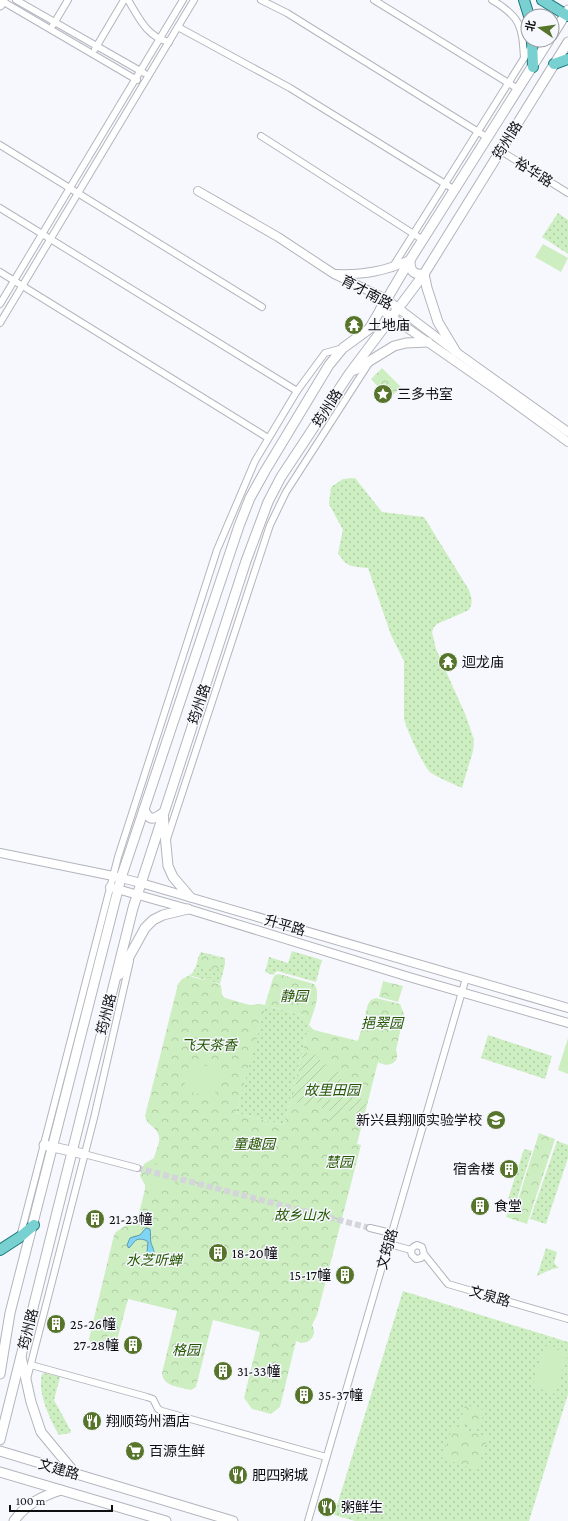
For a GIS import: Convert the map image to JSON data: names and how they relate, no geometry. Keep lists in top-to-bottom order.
{
  "streets": {
    "main road": ["筠州路", "文建路"],
    "street": [
      "裕华路",
      "育才南路",
      "升平路",
      "文筠路",
      "文泉路"
    ]
  },
  "crossings": [
    ["筠州路", "裕华路"],
    ["筠州路", "育才南路"],
    ["筠州路", "升平路"],
    ["升平路", "文筠路"]
  ],
  "parks": [
    "静园",
    "挹翠园",
    "飞天茶香",
    "故里田园",
    "童趣园",
    "慧园",
    "故乡山水",
    "水芝听蝉",
    "格园"
  ],
  "places": {
    "temple": ["土地庙", "迴龙庙"],
    "place": ["三多书室"],
    "school or university": ["新兴县翔顺实验学校"],
    "building": [
      "宿舍楼",
      "食堂",
      "21-23幢",
      "18-20幢",
      "15-17幢",
      "25-26幢",
      "27-28幢",
      "31-33幢",
      "35-37幢"
    ],
    "restaurant": ["翔顺筠州酒店", "肥四粥城", "粥鲜生"],
    "supermarket": ["百源生鲜"]
  },
  "scale_bar": "100 m",
  "north": "left"
}
